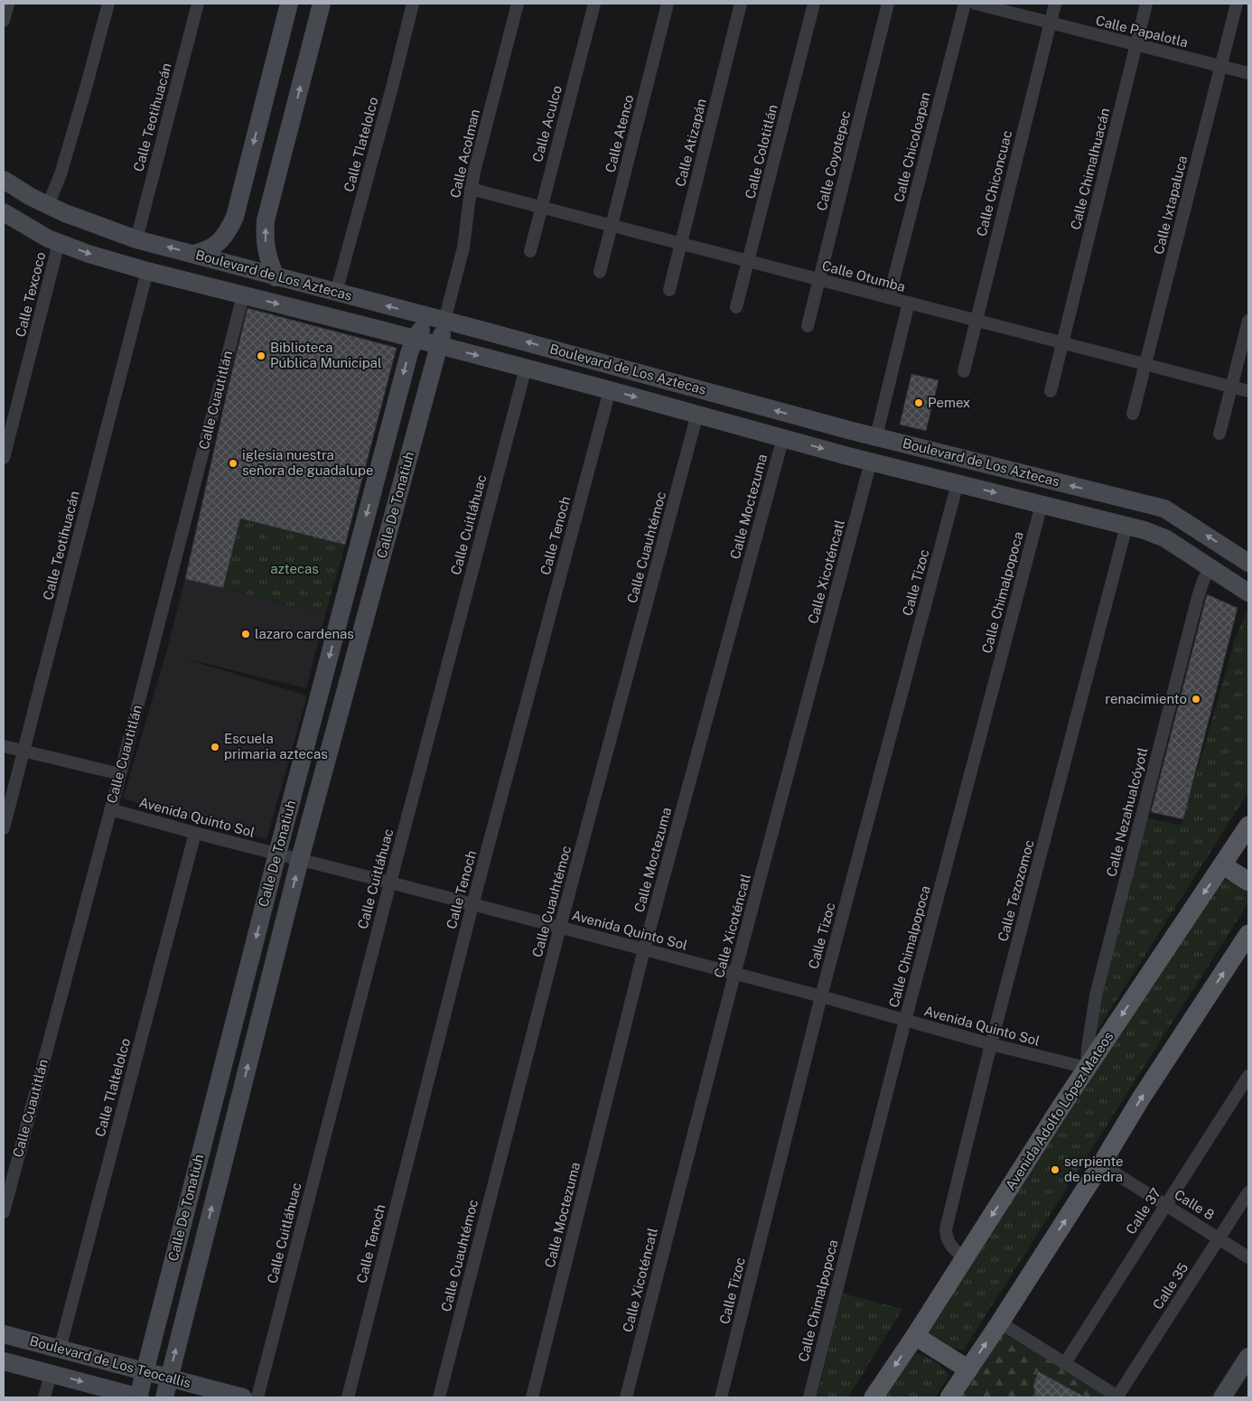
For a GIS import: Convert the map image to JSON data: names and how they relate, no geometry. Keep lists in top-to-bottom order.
{
  "streets": {
    "main road": ["Avenida Adolfo López Mateos"],
    "street": [
      "Calle Papalotla",
      "Calle Teotihuacán",
      "Calle Aculco",
      "Calle Atenco",
      "Calle Atizapán",
      "Calle Tlatelolco",
      "Calle Chicoloapan",
      "Calle Colotitlán",
      "Calle Acolman",
      "Calle Coyotepec",
      "Calle Chimalhuacán",
      "Calle Chiconcuac",
      "Calle Ixtapaluca",
      "Boulevard de Los Aztecas",
      "Calle Otumba",
      "Calle Texcoco",
      "Calle Cuautitlán",
      "Calle De Tonatiuh",
      "Calle Moctezuma",
      "Calle Cuitláhuac",
      "Calle Tenoch",
      "Calle Cuauhtémoc",
      "Calle Xicoténcatl",
      "Calle Tizoc",
      "Calle Chimalpopoca",
      "Calle Nezahualcóyotl",
      "Avenida Quinto Sol",
      "Calle Tezozomoc",
      "Calle Tlaltelolco",
      "Calle 8",
      "Calle 37",
      "Calle 35",
      "Boulevard de Los Teocallis"
    ]
  },
  "crossings": [
    ["Calle Papalotla", "Calle Chimalhuacán"],
    ["Calle Papalotla", "Calle Chiconcuac"],
    ["Calle Papalotla", "Calle Ixtapaluca"],
    ["Calle Teotihuacán", "Boulevard de Los Aztecas"],
    ["Calle Aculco", "Calle Otumba"],
    ["Calle Atenco", "Calle Otumba"],
    ["Calle Atizapán", "Calle Otumba"],
    ["Calle Tlatelolco", "Boulevard de Los Aztecas"],
    ["Calle Chicoloapan", "Calle Otumba"],
    ["Calle Colotitlán", "Calle Otumba"],
    ["Calle Acolman", "Boulevard de Los Aztecas"],
    ["Calle Acolman", "Calle Otumba"],
    ["Calle Acolman", "Calle De Tonatiuh"],
    ["Calle Coyotepec", "Calle Otumba"],
    ["Calle Chimalhuacán", "Calle Otumba"],
    ["Calle Chiconcuac", "Calle Otumba"],
    ["Calle Ixtapaluca", "Calle Otumba"],
    ["Boulevard de Los Aztecas", "Calle Texcoco"],
    ["Boulevard de Los Aztecas", "Calle Cuautitlán"],
    ["Boulevard de Los Aztecas", "Calle De Tonatiuh"],
    ["Boulevard de Los Aztecas", "Calle Moctezuma"],
    ["Boulevard de Los Aztecas", "Calle Cuitláhuac"],
    ["Boulevard de Los Aztecas", "Calle Tenoch"],
    ["Boulevard de Los Aztecas", "Calle Cuauhtémoc"],
    ["Boulevard de Los Aztecas", "Calle Xicoténcatl"],
    ["Boulevard de Los Aztecas", "Calle Tizoc"],
    ["Boulevard de Los Aztecas", "Calle Chimalpopoca"],
    ["Boulevard de Los Aztecas", "Calle Nezahualcóyotl"],
    ["Boulevard de Los Aztecas", "Calle Tezozomoc"],
    ["Calle Cuautitlán", "Avenida Quinto Sol"],
    ["Calle De Tonatiuh", "Avenida Quinto Sol"],
    ["Calle De Tonatiuh", "Boulevard de Los Teocallis"],
    ["Calle Moctezuma", "Avenida Quinto Sol"],
    ["Calle Cuitláhuac", "Avenida Quinto Sol"],
    ["Calle Tenoch", "Avenida Quinto Sol"],
    ["Calle Cuauhtémoc", "Avenida Quinto Sol"],
    ["Calle Xicoténcatl", "Avenida Quinto Sol"],
    ["Calle Tizoc", "Avenida Quinto Sol"],
    ["Calle Chimalpopoca", "Avenida Quinto Sol"],
    ["Calle Nezahualcóyotl", "Avenida Quinto Sol"],
    ["Calle Nezahualcóyotl", "Avenida Adolfo López Mateos"],
    ["Avenida Quinto Sol", "Calle Tezozomoc"],
    ["Avenida Quinto Sol", "Calle Tlaltelolco"],
    ["Avenida Quinto Sol", "Avenida Adolfo López Mateos"],
    ["Calle Tezozomoc", "Avenida Adolfo López Mateos"],
    ["Calle Tlaltelolco", "Boulevard de Los Teocallis"],
    ["Calle 8", "Calle 37"],
    ["Calle 8", "Calle 35"]
  ],
  "parks": ["aztecas"],
  "places": [
    "Biblioteca Pública Municipal",
    "Pemex",
    "iglesia nuestra señora de guadalupe",
    "lazaro cardenas",
    "renacimiento",
    "Escuela primaria aztecas",
    "serpiente de piedra"
  ]
}
